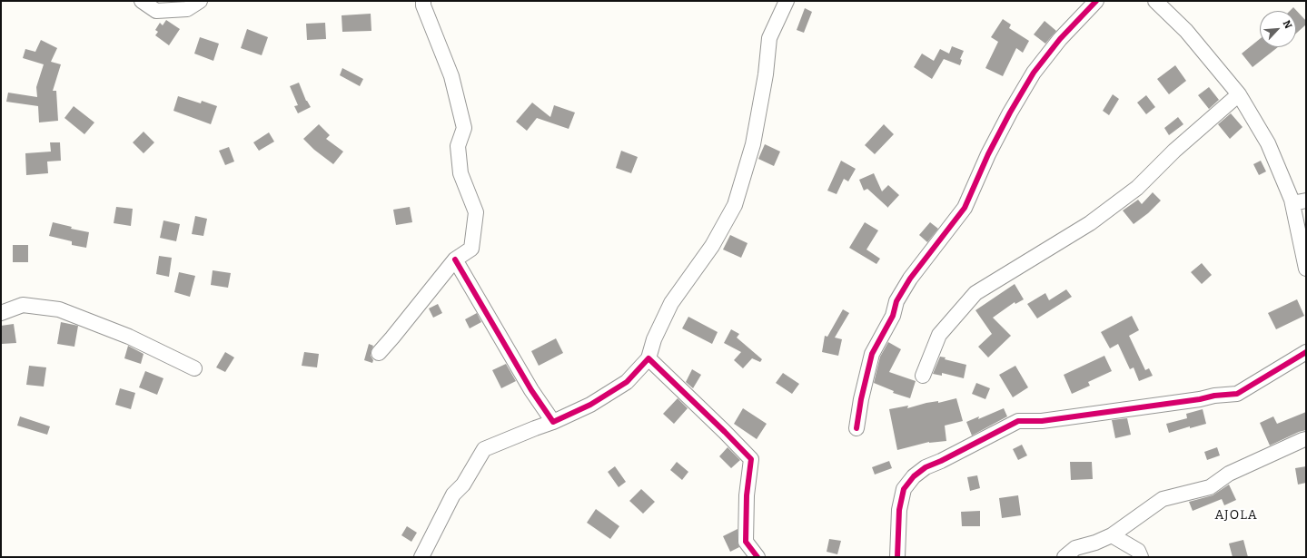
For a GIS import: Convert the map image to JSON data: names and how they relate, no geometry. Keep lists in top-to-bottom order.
{
  "districts": ["AJOLA"],
  "north": "top right"
}
